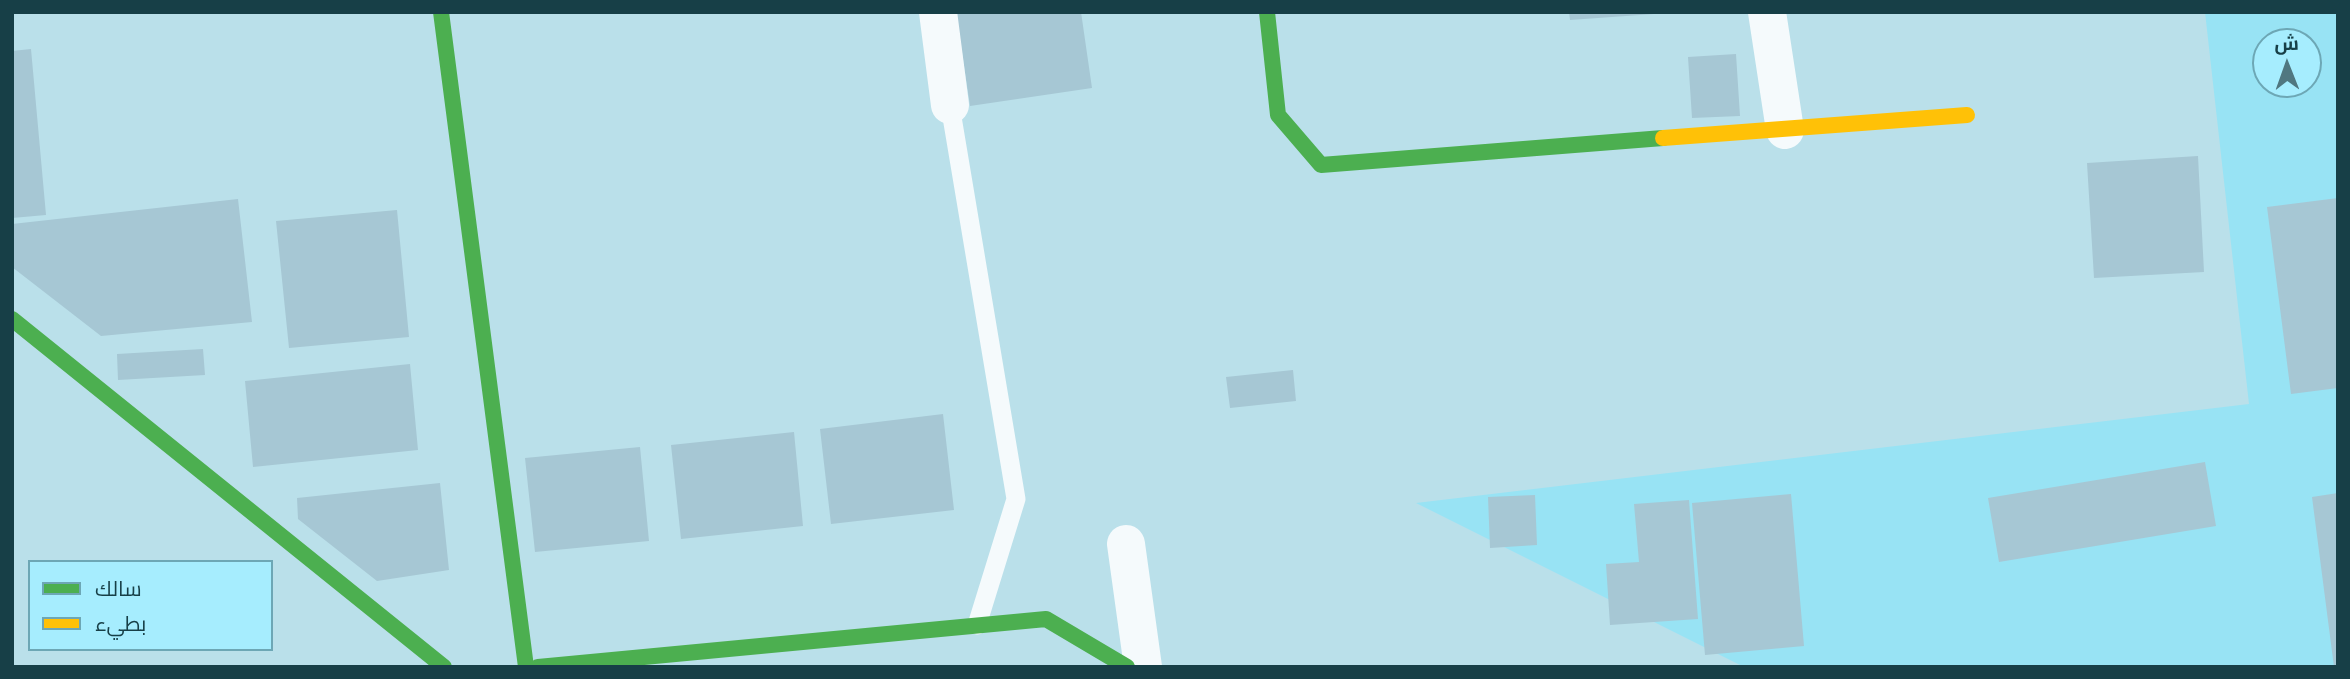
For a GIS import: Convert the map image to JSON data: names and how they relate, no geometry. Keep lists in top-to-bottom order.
{
  "legend": ["سالك", "بطيء"],
  "north": "top"
}
